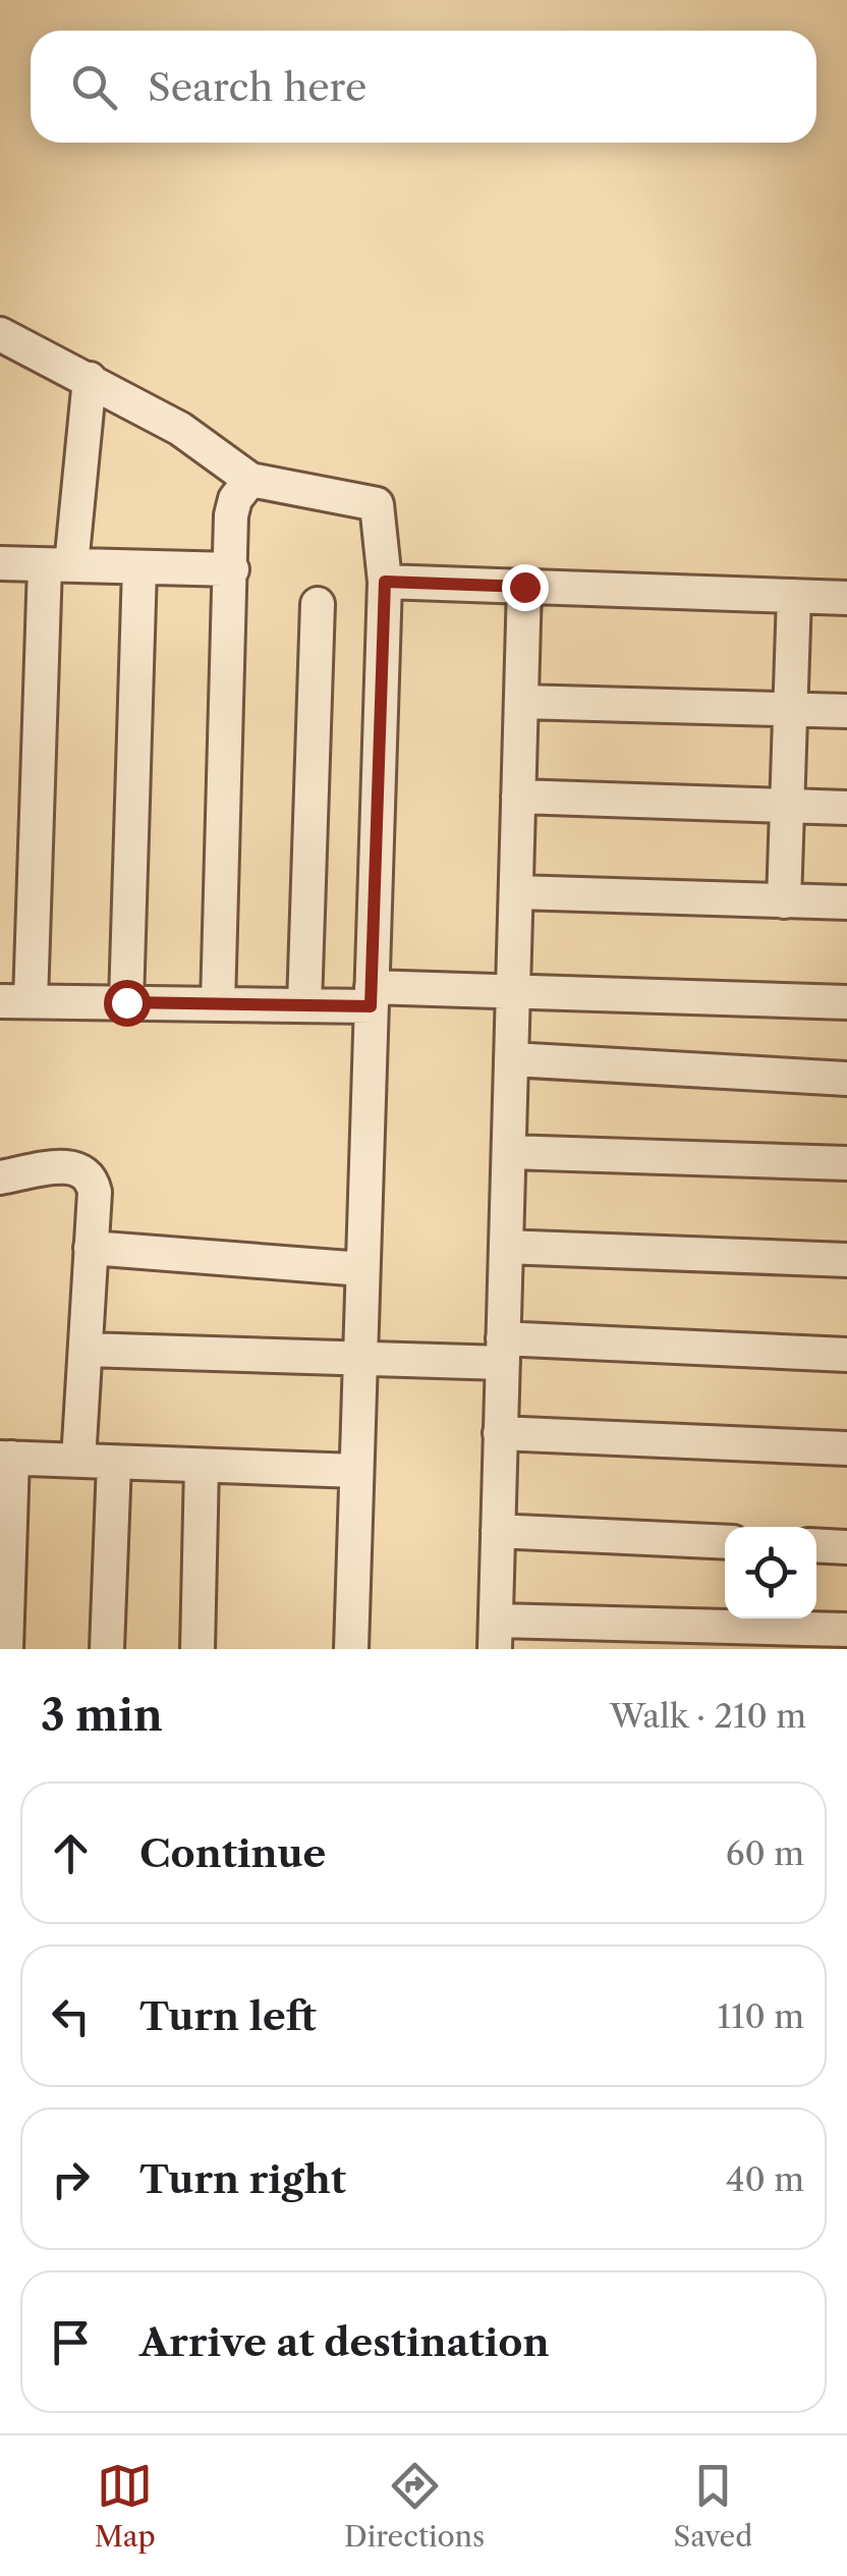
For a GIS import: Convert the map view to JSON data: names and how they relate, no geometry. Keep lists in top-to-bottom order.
{
  "page": {
    "search": "Search here",
    "heading": ["3 min", "Walk · 210 m"],
    "list": [
      ["Continue", "60 m"],
      ["Turn left", "110 m"],
      ["Turn right", "40 m"],
      "Arrive at destination"
    ],
    "nav": ["Map", "Directions", "Saved"]
  }
}
